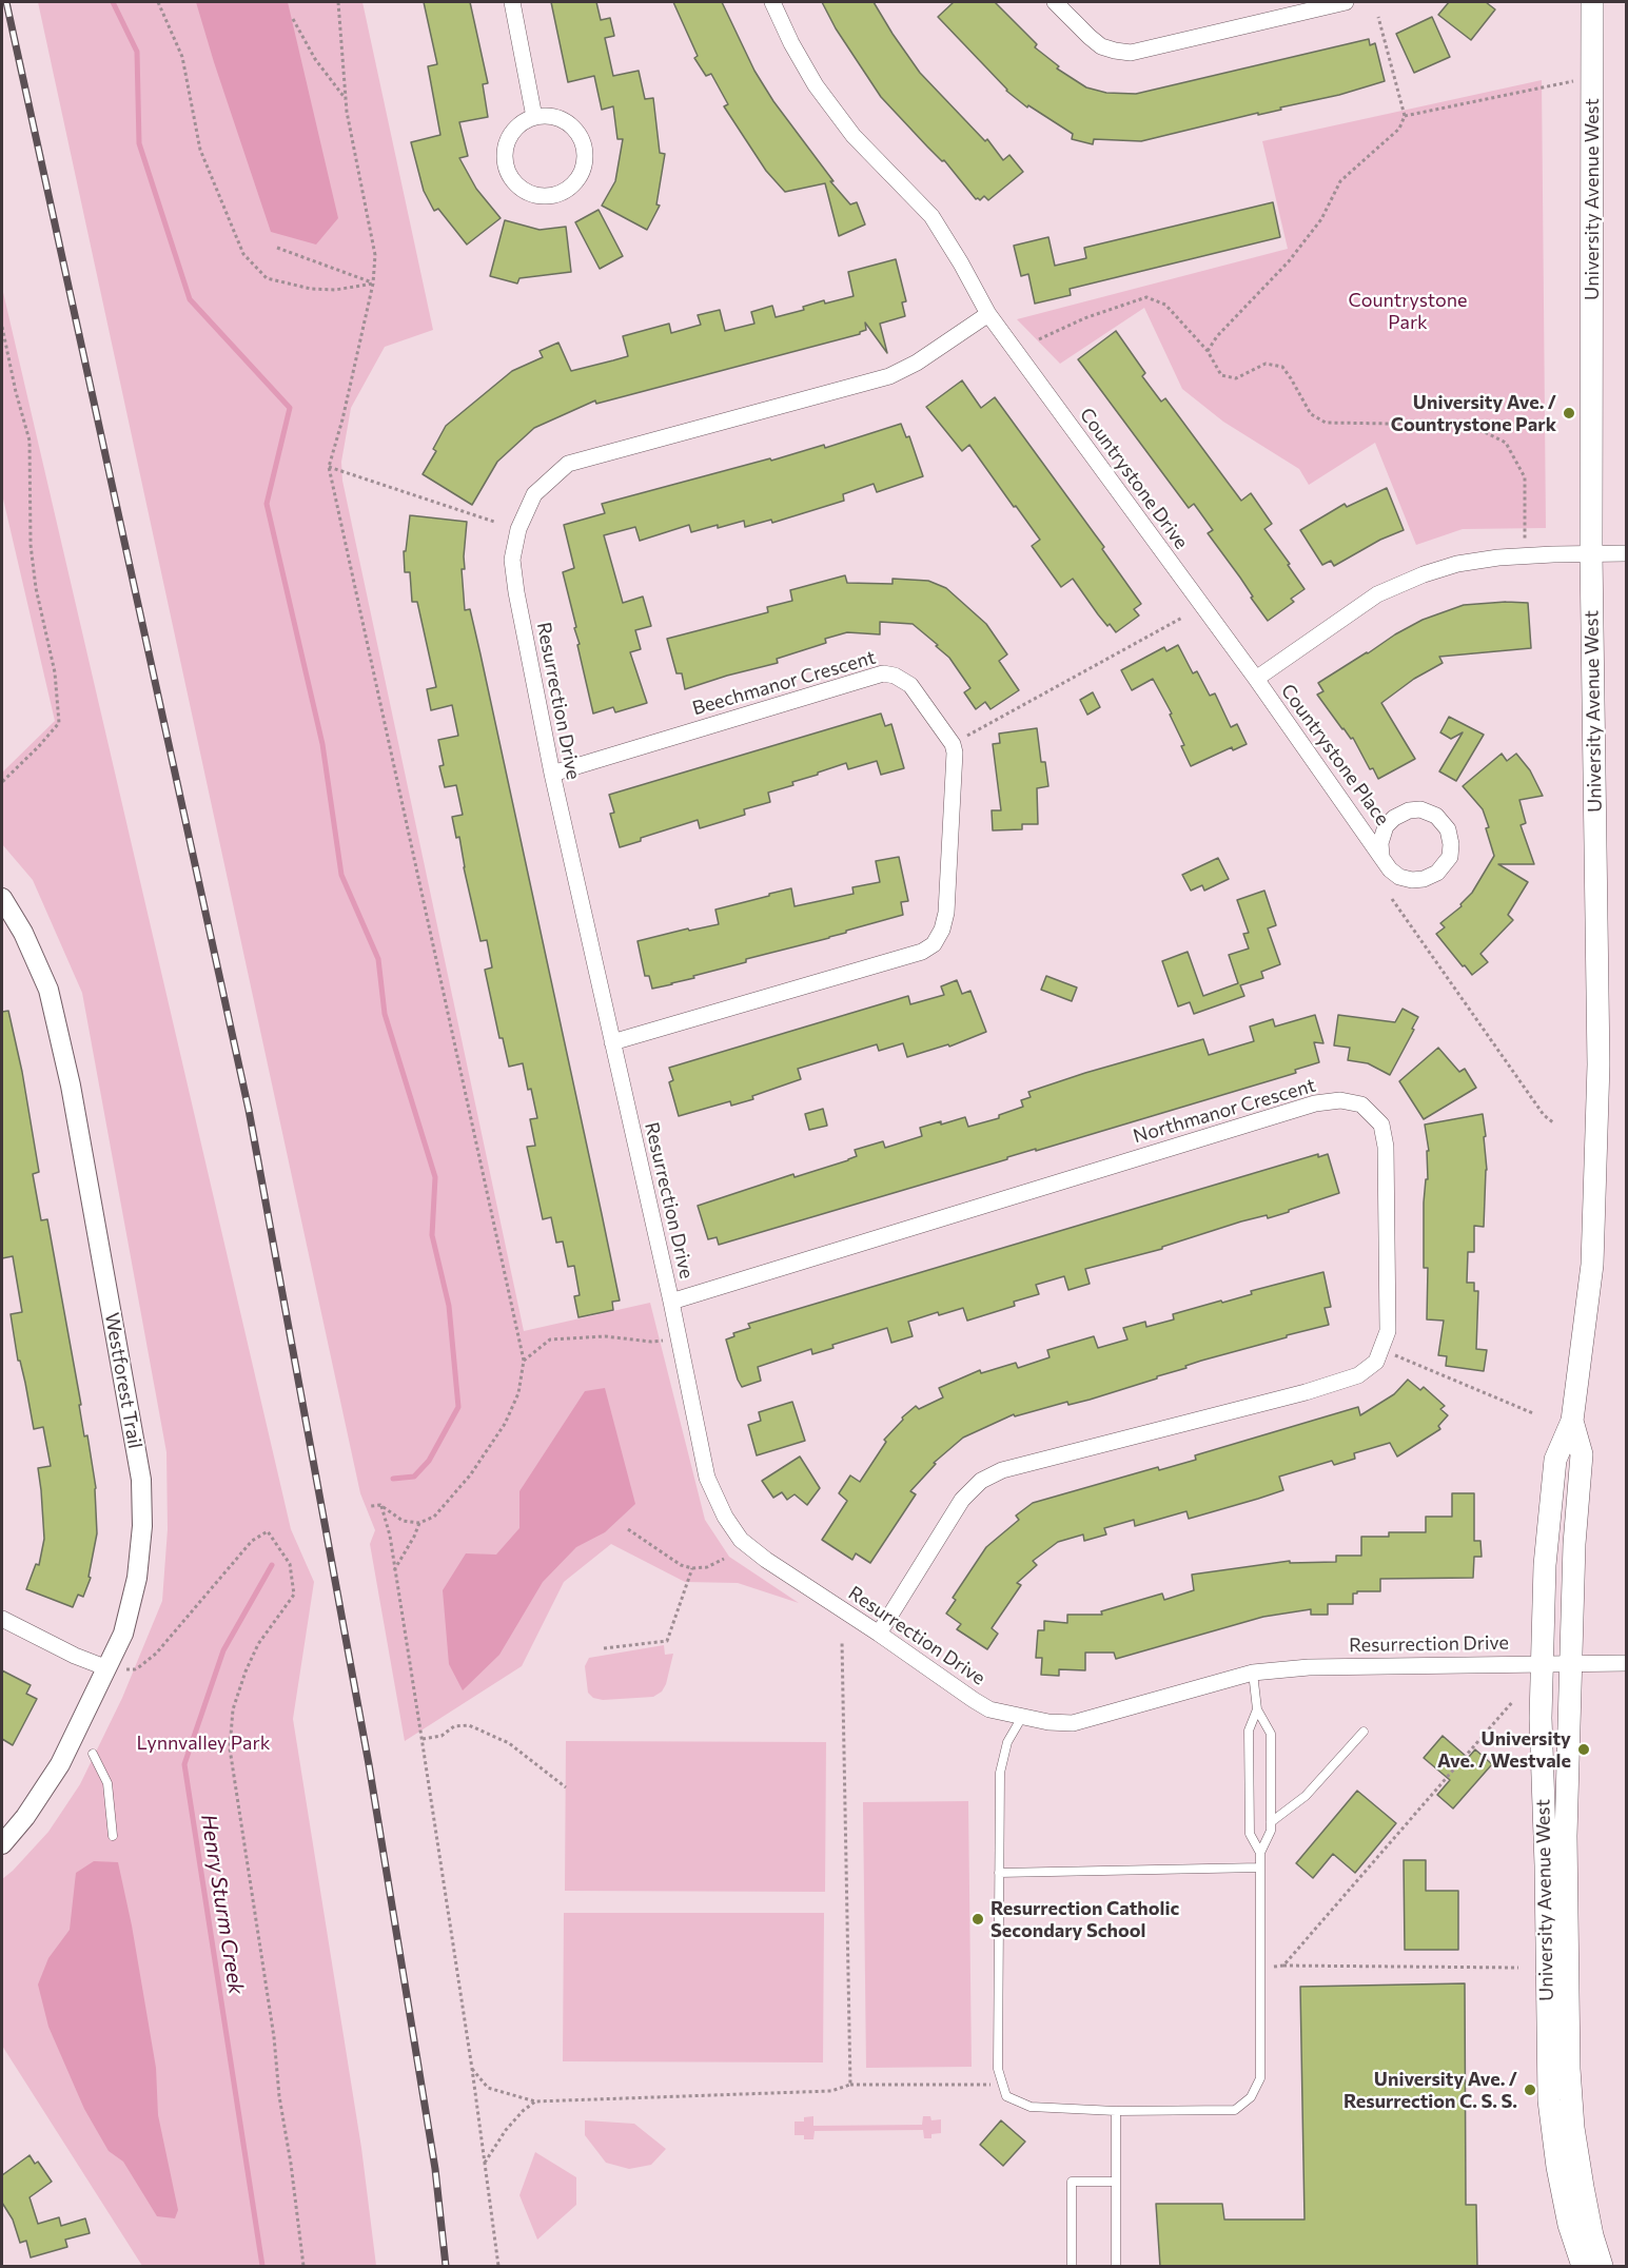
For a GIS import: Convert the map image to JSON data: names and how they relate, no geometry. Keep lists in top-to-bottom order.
{
  "streets": {
    "main road": ["University Avenue West"],
    "street": [
      "Countrystone Drive",
      "Beechmanor Crescent",
      "Resurrection Drive",
      "Countrystone Place",
      "Northmanor Crescent",
      "Westforest Trail"
    ]
  },
  "crossings": [
    ["University Avenue West", "Resurrection Drive"],
    ["Countrystone Drive", "Resurrection Drive"],
    ["Countrystone Drive", "Countrystone Place"],
    ["Beechmanor Crescent", "Resurrection Drive"],
    ["Resurrection Drive", "Northmanor Crescent"]
  ],
  "water": ["Henry Sturm Creek"],
  "parks": ["Countrystone Park", "Lynnvalley Park"],
  "places": [
    "University Ave. / Countrystone Park",
    "University Ave. / Westvale",
    "Resurrection Catholic Secondary School",
    "University Ave. / Resurrection C. S. S."
  ]
}
